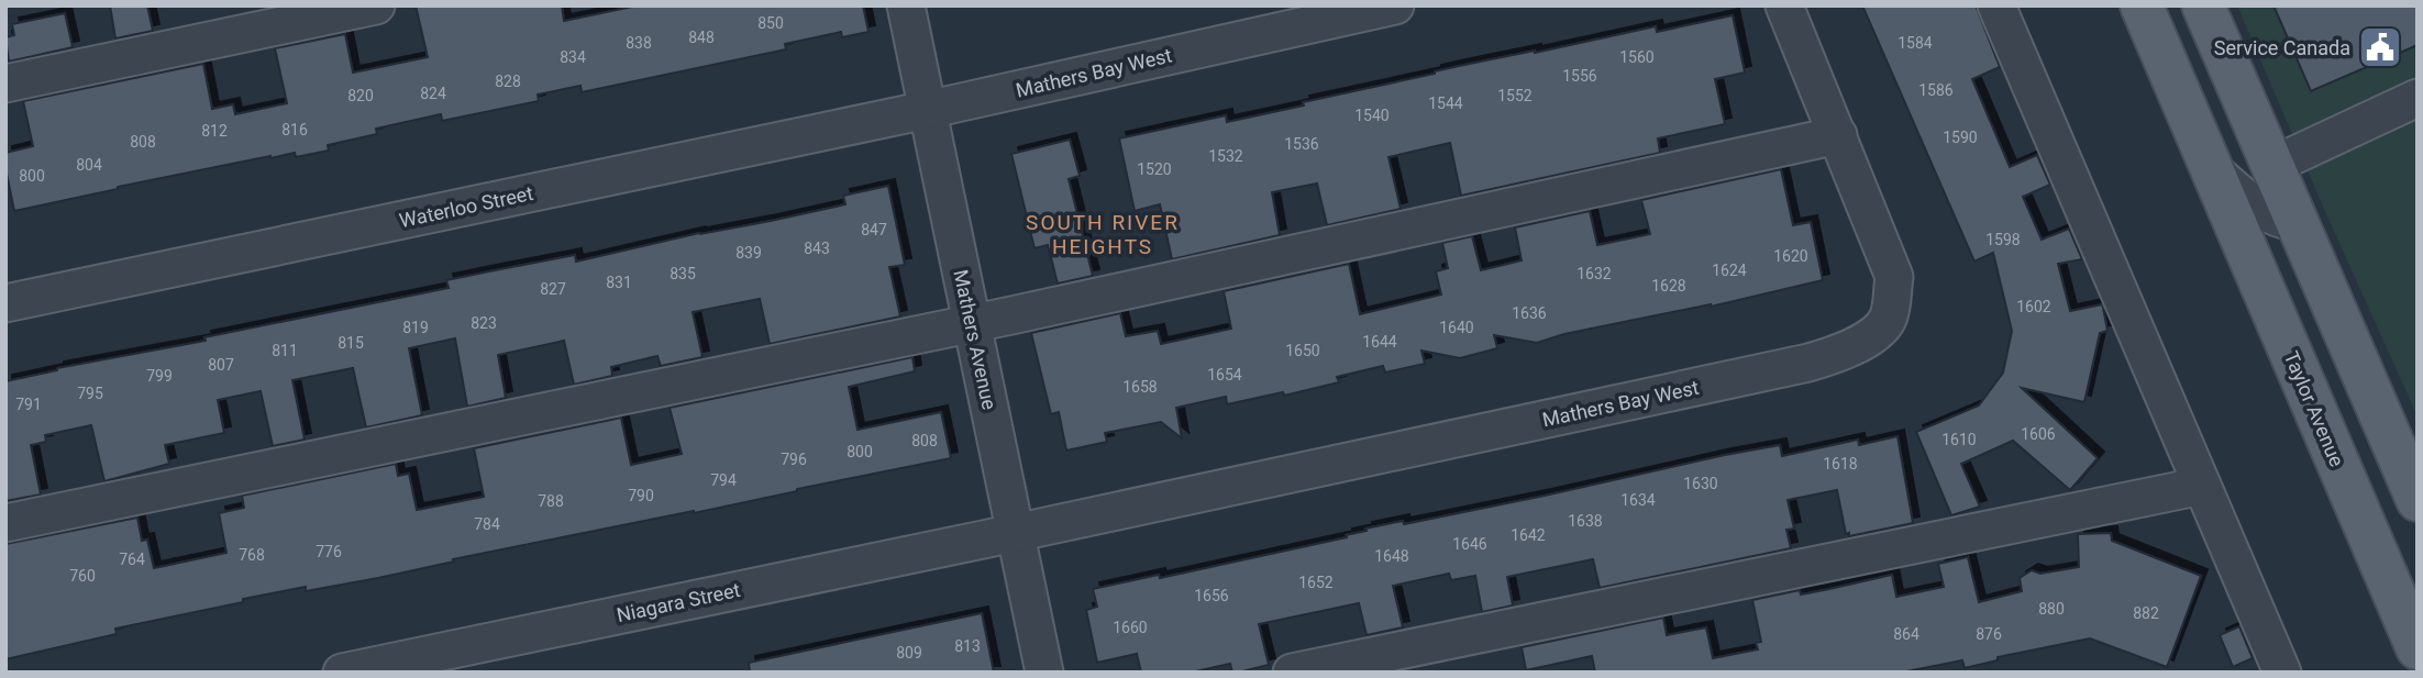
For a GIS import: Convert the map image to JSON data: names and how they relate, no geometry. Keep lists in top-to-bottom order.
{
  "streets": {
    "main road": ["Taylor Avenue"],
    "street": [
      "Mathers Bay West",
      "Waterloo Street",
      "Mathers Avenue",
      "Niagara Street"
    ]
  },
  "crossings": [
    ["Mathers Bay West", "Waterloo Street"],
    ["Mathers Bay West", "Mathers Avenue"],
    ["Mathers Bay West", "Niagara Street"],
    ["Waterloo Street", "Mathers Avenue"],
    ["Mathers Avenue", "Niagara Street"]
  ],
  "districts": ["SOUTH RIVER HEIGHTS"],
  "places": {
    "public building": ["Service Canada"]
  },
  "house_numbers": [
    "850",
    "848",
    "838",
    "1584",
    "834",
    "1560",
    "1556",
    "828",
    "1586",
    "824",
    "820",
    "1552",
    "1544",
    "1540",
    "816",
    "812",
    "1590",
    "808",
    "1536",
    "1532",
    "804",
    "1520",
    "800",
    "847",
    "1598",
    "843",
    "839",
    "1620",
    "1624",
    "835",
    "1632",
    "831",
    "1628",
    "827",
    "1602",
    "1636",
    "823",
    "819",
    "1640",
    "1644",
    "815",
    "811",
    "1650",
    "807",
    "1654",
    "799",
    "1658",
    "795",
    "791",
    "1606",
    "1610",
    "808",
    "800",
    "796",
    "1618",
    "794",
    "1630",
    "790",
    "1634",
    "788",
    "1638",
    "784",
    "1642",
    "1646",
    "776",
    "768",
    "1648",
    "764",
    "760",
    "1652",
    "1656",
    "880",
    "882",
    "1660",
    "864",
    "876",
    "813",
    "809"
  ]
}
